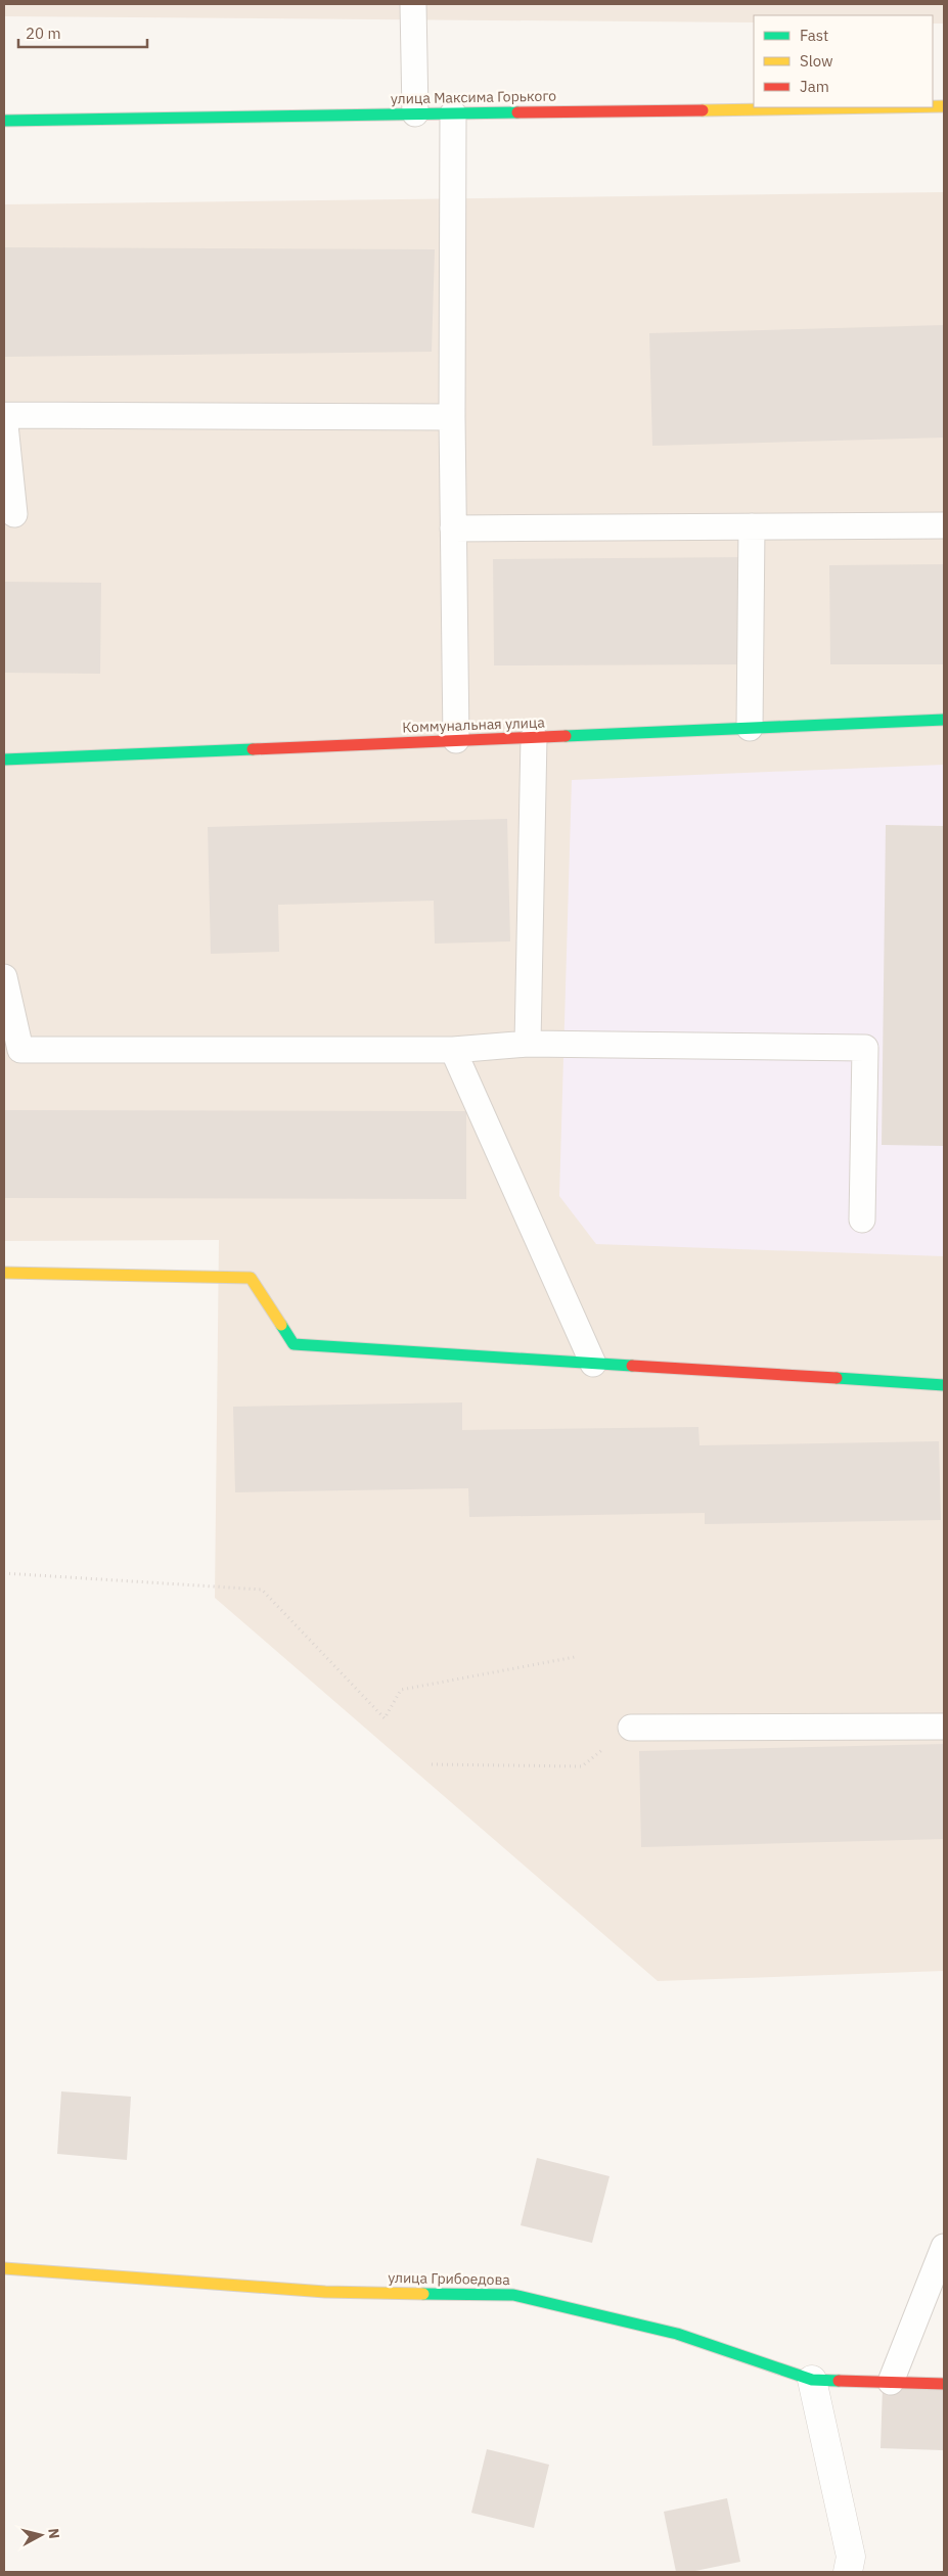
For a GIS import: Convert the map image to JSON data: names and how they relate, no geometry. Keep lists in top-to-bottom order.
{
  "streets": {
    "street": ["улица Максима Горького", "Коммунальная улица", "улица Грибоедова"]
  },
  "legend": ["Fast", "Slow", "Jam"],
  "scale_bar": "20 m",
  "north": "right"
}
